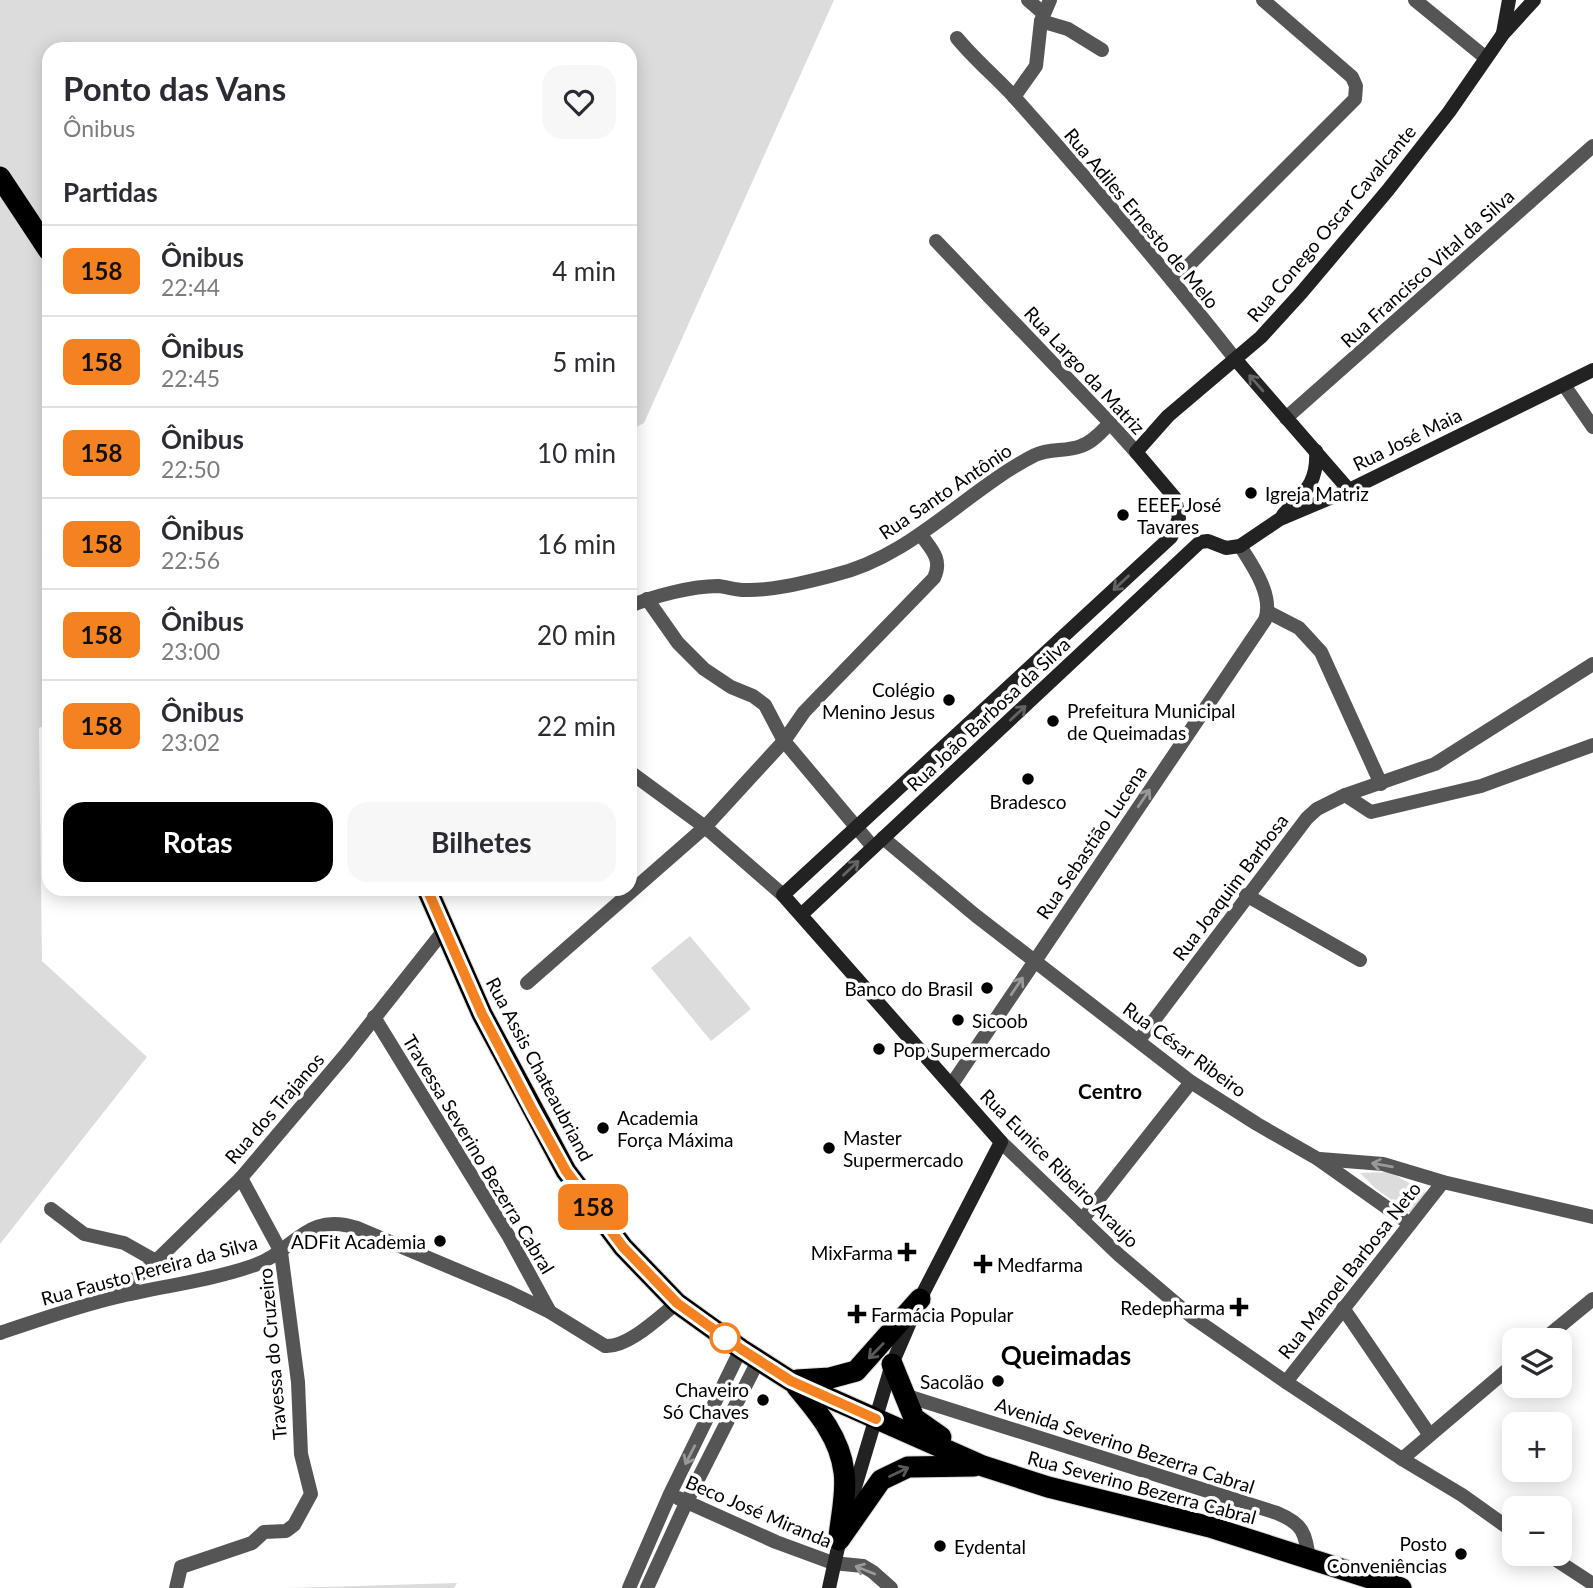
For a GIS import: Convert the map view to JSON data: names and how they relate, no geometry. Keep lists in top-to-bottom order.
{
  "streets": {
    "highway": ["Rua Assis Chateaubriand", "Rua Severino Bezerra Cabral"],
    "street": [
      "Rua Adiles Ernesto de Melo",
      "Rua Conego Oscar Cavalcante",
      "Rua Francisco Vital da Silva",
      "Rua Largo da Matriz",
      "Rua José Maia",
      "Rua Santo Antônio",
      "Rua João Barbosa da Silva",
      "Rua Sebastião Lucena",
      "Rua Joaquim Barbosa",
      "Rua César Ribeiro",
      "Rua dos Trajanos",
      "Travessa Severino Bezerra Cabral",
      "Rua Eunice Ribeiro Araujo",
      "Rua Fausto Pereira da Silva",
      "Rua Manoel Barbosa Neto",
      "Travessa do Cruzeiro",
      "Avenida Severino Bezerra Cabral",
      "Beco José Miranda"
    ]
  },
  "crossings": [
    ["Rua Adiles Ernesto de Melo", "Rua Conego Oscar Cavalcante"],
    ["Rua Adiles Ernesto de Melo", "Rua Francisco Vital da Silva"],
    ["Rua Adiles Ernesto de Melo", "Rua José Maia"],
    ["Rua Conego Oscar Cavalcante", "Rua Largo da Matriz"],
    ["Rua Largo da Matriz", "Rua Santo Antônio"],
    ["Rua Largo da Matriz", "Rua João Barbosa da Silva"],
    ["Rua José Maia", "Rua João Barbosa da Silva"],
    ["Rua Santo Antônio", "Rua César Ribeiro"],
    ["Rua João Barbosa da Silva", "Rua César Ribeiro"],
    ["Rua João Barbosa da Silva", "Rua Eunice Ribeiro Araujo"],
    ["Rua Sebastião Lucena", "Rua César Ribeiro"],
    ["Rua Sebastião Lucena", "Rua Eunice Ribeiro Araujo"],
    ["Rua Joaquim Barbosa", "Rua César Ribeiro"],
    ["Rua César Ribeiro", "Rua Manoel Barbosa Neto"],
    ["Rua Assis Chateaubriand", "Rua dos Trajanos"],
    ["Rua Assis Chateaubriand", "Rua Fausto Pereira da Silva"],
    ["Rua Assis Chateaubriand", "Rua Severino Bezerra Cabral"],
    ["Rua dos Trajanos", "Travessa Severino Bezerra Cabral"],
    ["Rua dos Trajanos", "Rua Fausto Pereira da Silva"],
    ["Rua dos Trajanos", "Travessa do Cruzeiro"],
    ["Travessa Severino Bezerra Cabral", "Rua Fausto Pereira da Silva"],
    ["Rua Eunice Ribeiro Araujo", "Rua Manoel Barbosa Neto"],
    ["Rua Fausto Pereira da Silva", "Travessa do Cruzeiro"],
    ["Avenida Severino Bezerra Cabral", "Rua Severino Bezerra Cabral"]
  ],
  "one_way": ["Rua Sebastião Lucena"],
  "districts": ["Centro", "Queimadas"],
  "places": {
    "other": [
      "Igreja Matriz",
      "EEEF José Tavares",
      "Colégio Menino Jesus",
      "Prefeitura Municipal de Queimadas",
      "Bradesco",
      "Banco do Brasil",
      "Sicoob",
      "Pop Supermercado",
      "Academia Força Máxima",
      "Master Supermercado",
      "ADFit Academia",
      "Sacolão",
      "Chaveiro Só Chaves",
      "Eydental",
      "Posto Conveniências"
    ],
    "health": [
      "MixFarma",
      "Medfarma",
      "Redepharma",
      "Farmácia Popular"
    ]
  },
  "lines": ["bus line 158"],
  "page": {
    "on_map": "158",
    "heading": [
      ["Ponto das Vans", "Ônibus"],
      "Partidas"
    ],
    "list": [
      {
        "mark": "158",
        "name": "Ônibus",
        "note": "22:44",
        "value": "4 min"
      },
      {
        "mark": "158",
        "name": "Ônibus",
        "note": "22:45",
        "value": "5 min"
      },
      {
        "mark": "158",
        "name": "Ônibus",
        "note": "22:50",
        "value": "10 min"
      },
      {
        "mark": "158",
        "name": "Ônibus",
        "note": "22:56",
        "value": "16 min"
      },
      {
        "mark": "158",
        "name": "Ônibus",
        "note": "23:00",
        "value": "20 min"
      },
      {
        "mark": "158",
        "name": "Ônibus",
        "note": "23:02",
        "value": "22 min"
      }
    ],
    "buttons": ["Rotas", "Bilhetes"],
    "map_buttons": ["+", "−"]
  }
}
